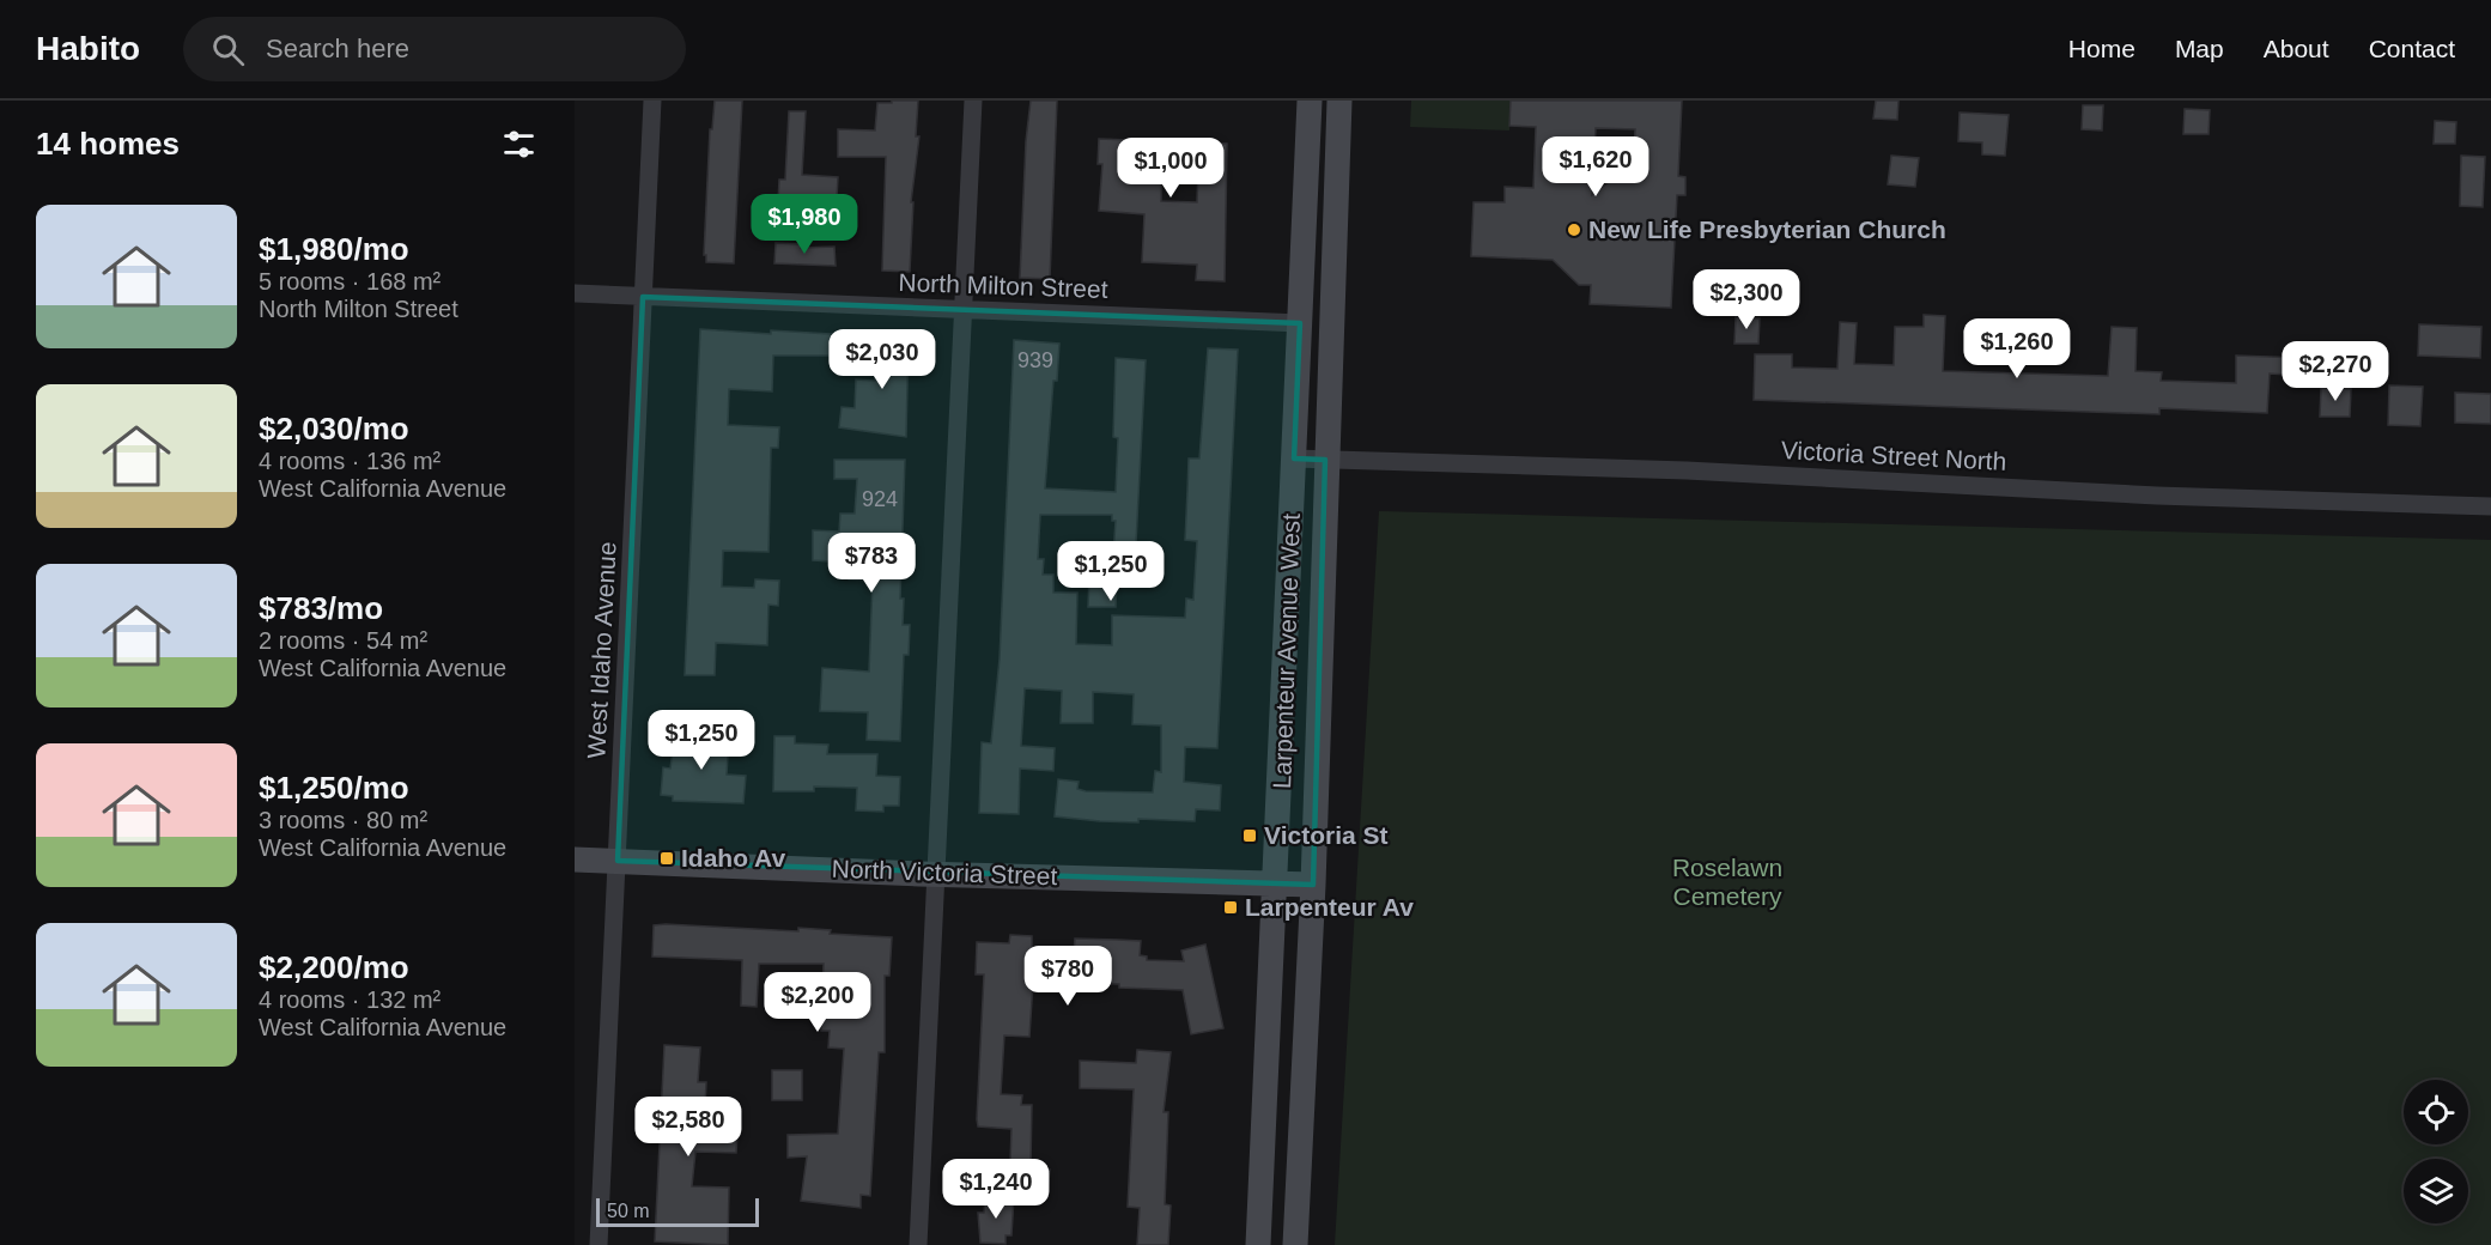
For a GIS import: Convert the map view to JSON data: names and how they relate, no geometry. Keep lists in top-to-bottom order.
{
  "streets": {
    "main road": ["Larpenteur Avenue West", "North Victoria Street"],
    "street": ["North Milton Street", "Victoria Street North", "West Idaho Avenue"]
  },
  "crossings": [
    ["North Milton Street", "West Idaho Avenue"],
    ["North Milton Street", "Larpenteur Avenue West"],
    ["Victoria Street North", "Larpenteur Avenue West"],
    ["West Idaho Avenue", "North Victoria Street"],
    ["Larpenteur Avenue West", "North Victoria Street"]
  ],
  "parks": ["Roselawn Cemetery"],
  "places": {
    "other": ["New Life Presbyterian Church"],
    "transit": ["Victoria St", "Idaho Av", "Larpenteur Av"]
  },
  "house_numbers": ["939", "924"],
  "scale_bar": "50 m",
  "page": {
    "header": "Habito",
    "search": "Search here",
    "nav": [
      "Home",
      "Map",
      "About",
      "Contact"
    ],
    "heading": "14 homes",
    "price": [
      "$1,620",
      "$1,000",
      "$1,980",
      "$2,300",
      "$1,260",
      "$2,030",
      "$2,270",
      "$783",
      "$1,250",
      "$1,250",
      "$780",
      "$2,200",
      "$2,580",
      "$1,240"
    ],
    "list": [
      {
        "name": "$1,980/mo",
        "note": "5 rooms · 168 m² · North Milton Street"
      },
      {
        "name": "$2,030/mo",
        "note": "4 rooms · 136 m² · West California Avenue"
      },
      {
        "name": "$783/mo",
        "note": "2 rooms · 54 m² · West California Avenue"
      },
      {
        "name": "$1,250/mo",
        "note": "3 rooms · 80 m² · West California Avenue"
      },
      {
        "name": "$2,200/mo",
        "note": "4 rooms · 132 m² · West California Avenue"
      }
    ],
    "scale": "50 m"
  }
}
